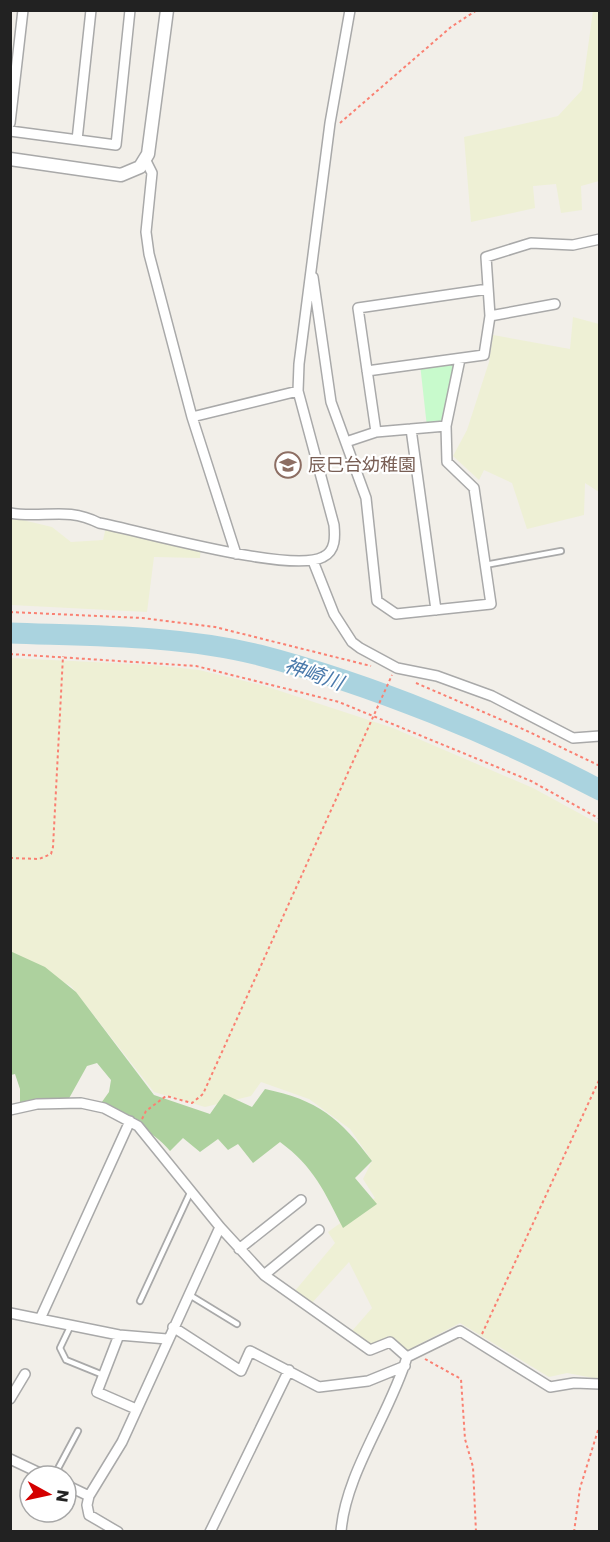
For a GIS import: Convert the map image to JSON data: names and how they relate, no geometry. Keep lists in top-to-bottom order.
{
  "water": ["神崎川"],
  "places": {
    "school or university": ["辰巳台幼稚園"]
  },
  "north": "right"
}
